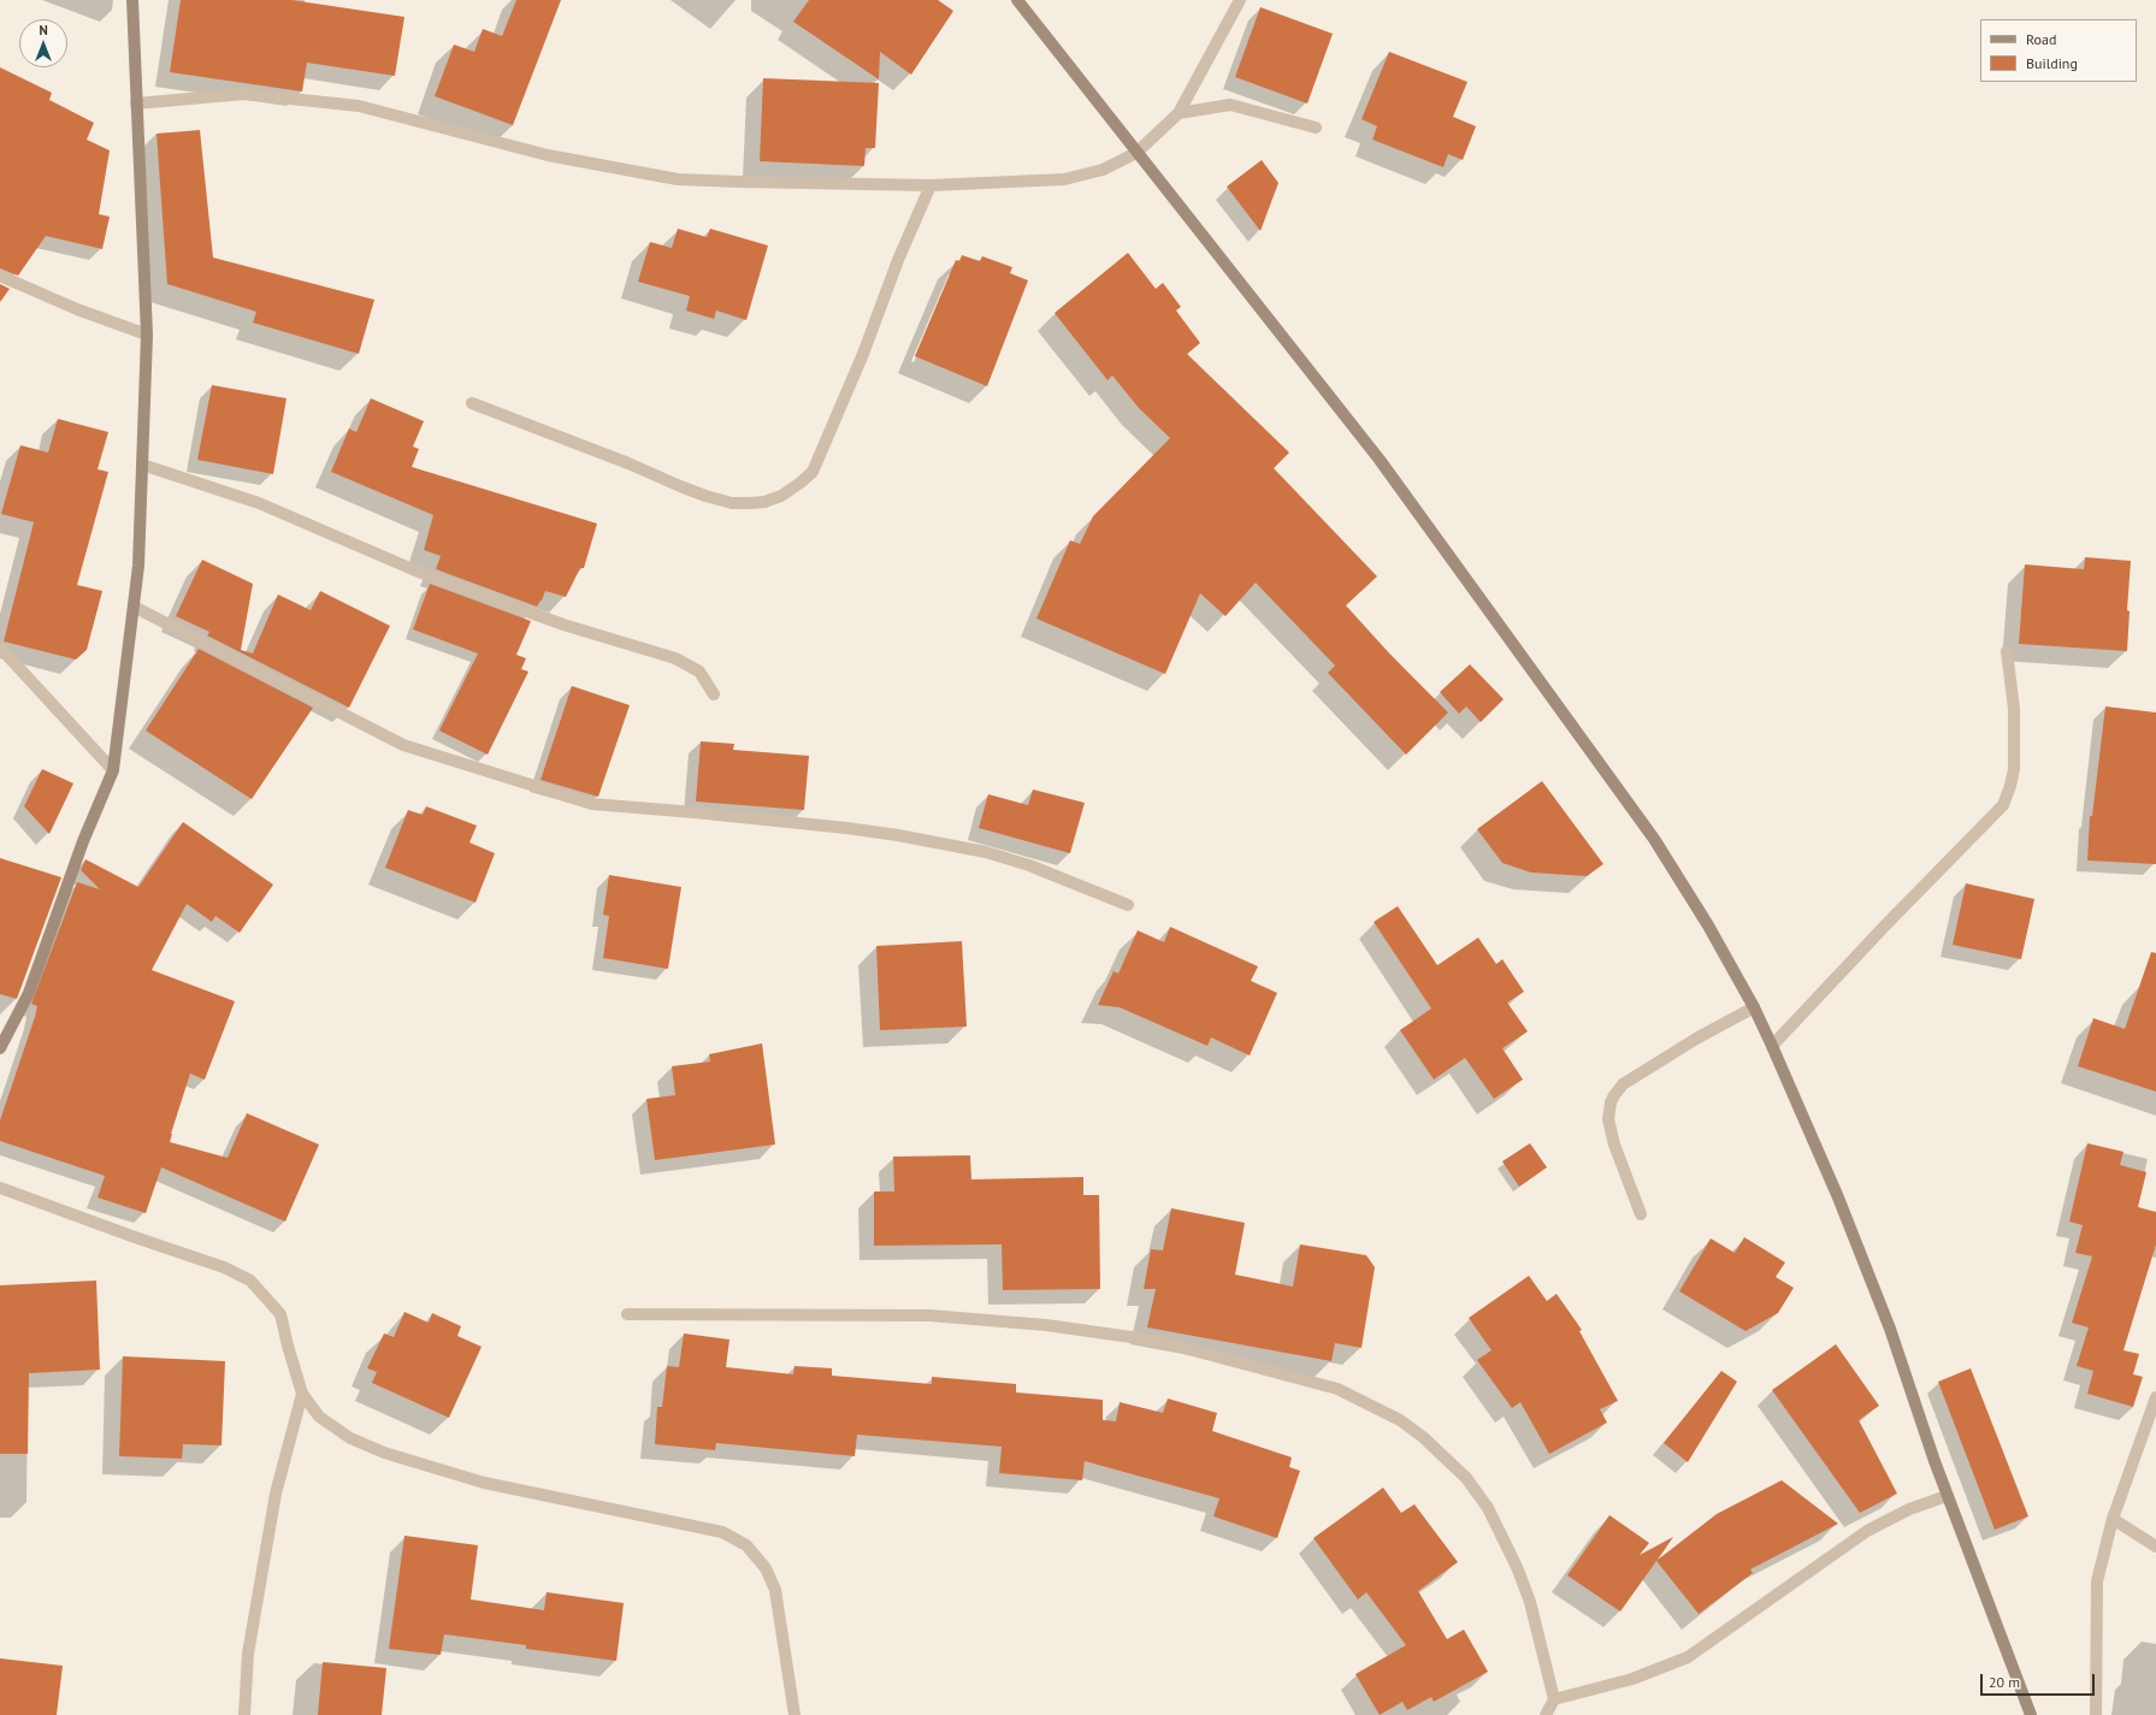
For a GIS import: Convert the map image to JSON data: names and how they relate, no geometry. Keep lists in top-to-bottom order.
{
  "legend": ["Road", "Building"],
  "scale_bar": "20 m",
  "north": "top"
}
